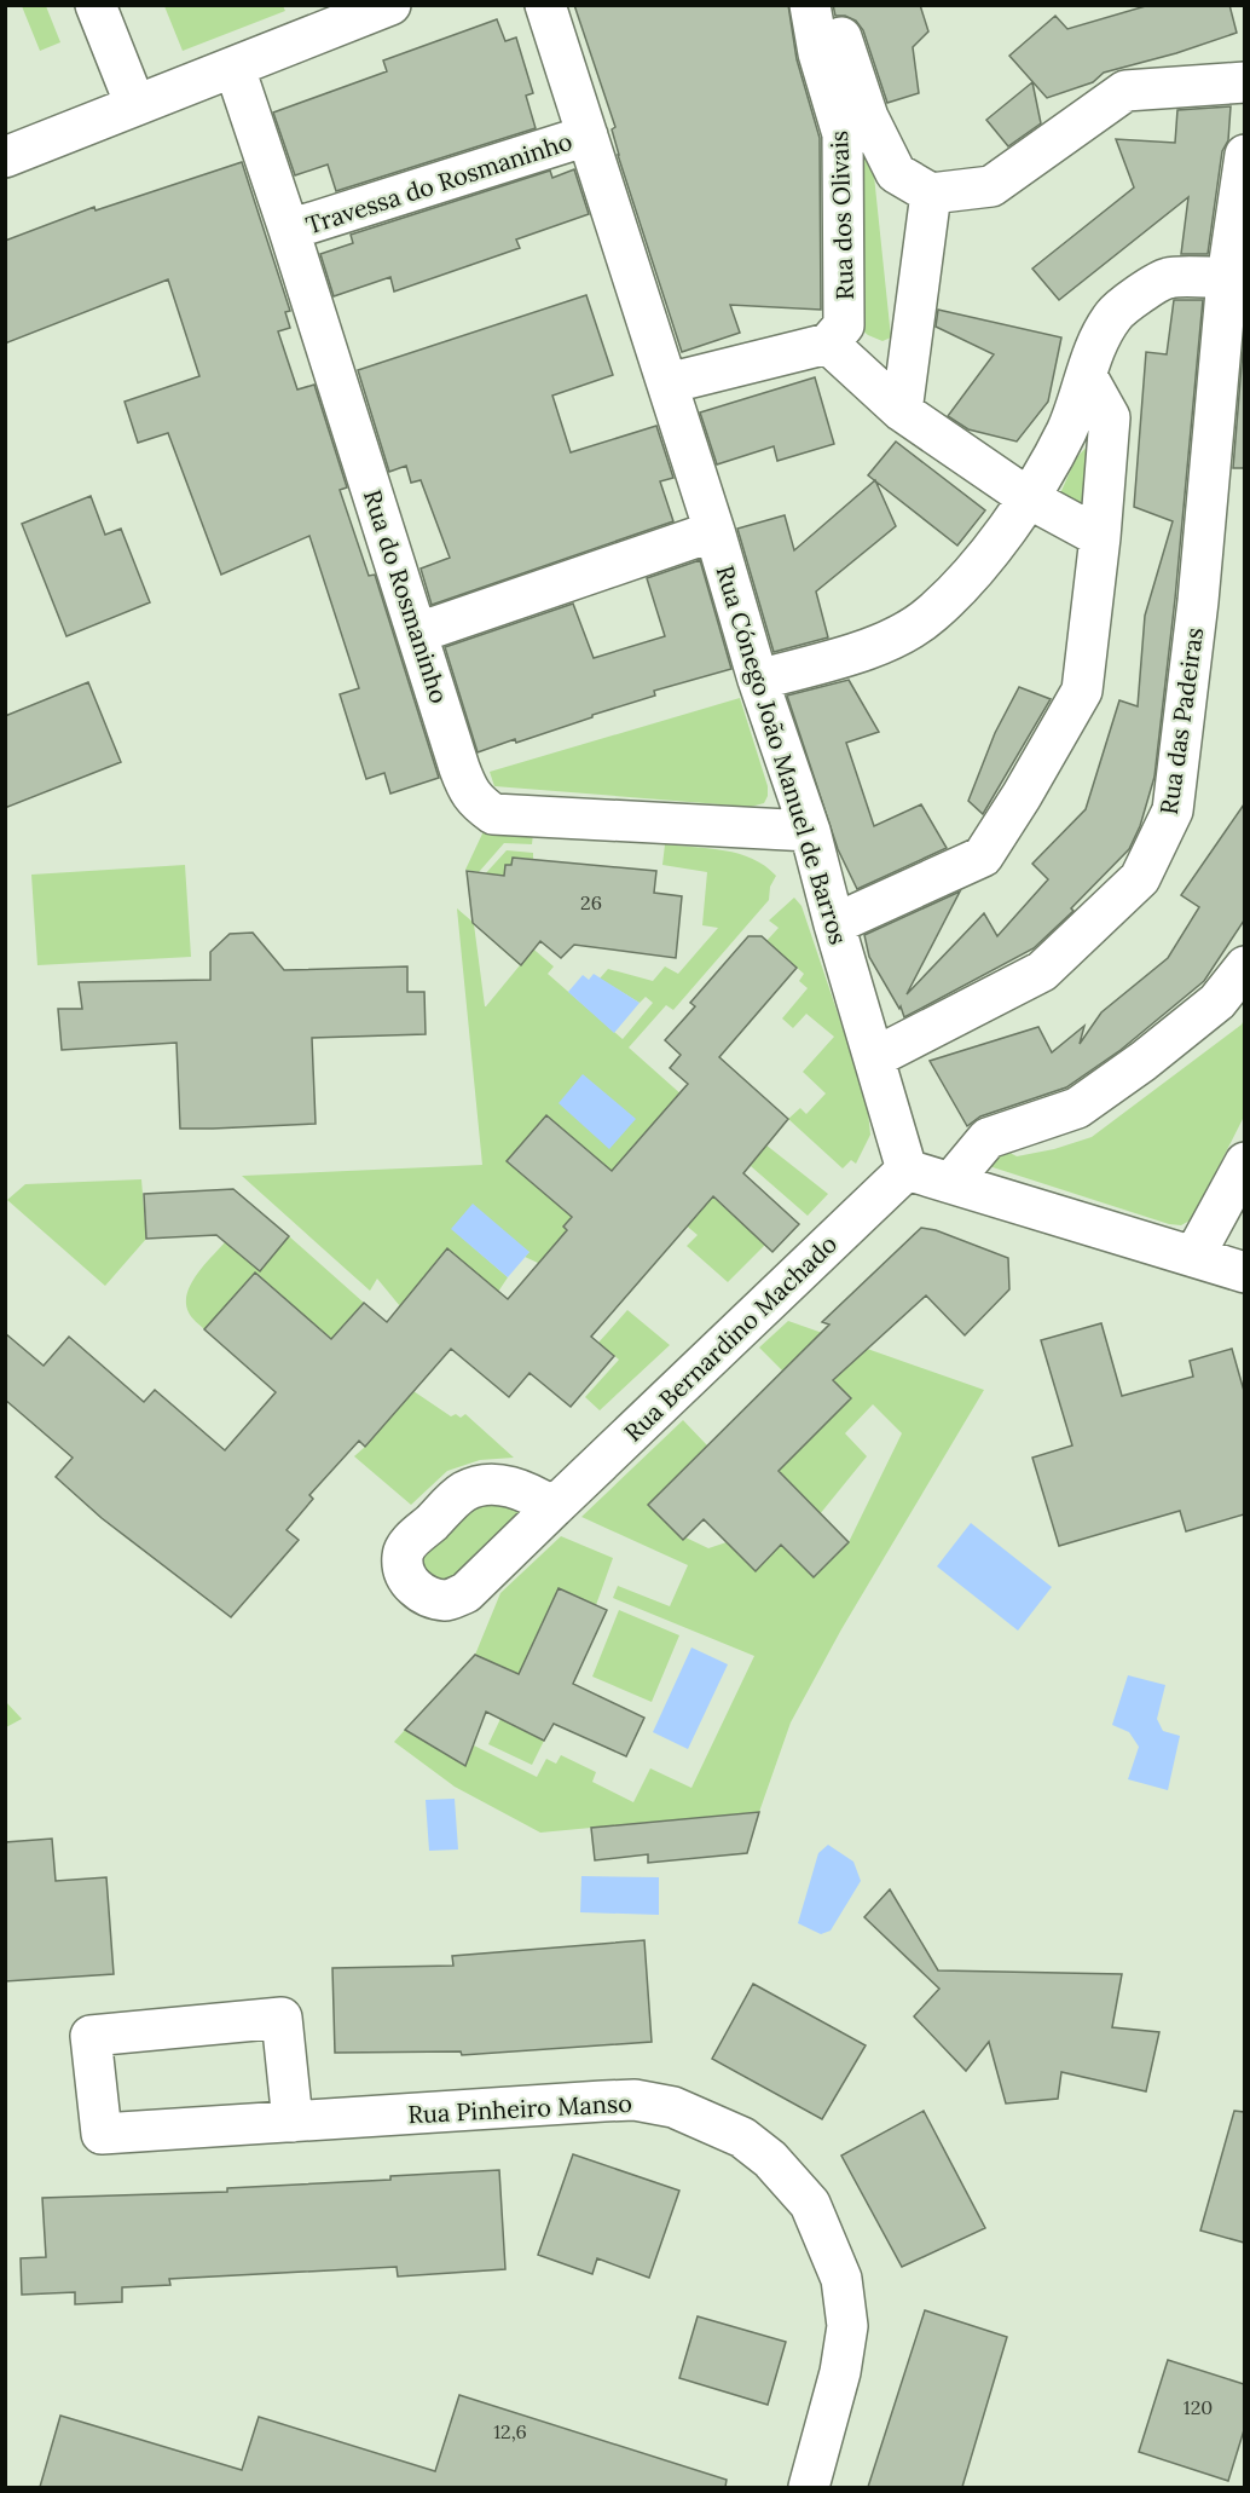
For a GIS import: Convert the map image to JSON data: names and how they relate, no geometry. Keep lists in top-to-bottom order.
{
  "streets": {
    "street": [
      "Travessa do Rosmaninho",
      "Rua dos Olivais",
      "Rua do Rosmaninho",
      "Rua das Padeiras",
      "Rua Cónego João Manuel de Barros",
      "Rua Bernardino Machado",
      "Rua Pinheiro Manso"
    ]
  },
  "crossings": [
    ["Travessa do Rosmaninho", "Rua do Rosmaninho"],
    ["Travessa do Rosmaninho", "Rua Cónego João Manuel de Barros"],
    ["Rua do Rosmaninho", "Rua Cónego João Manuel de Barros"],
    ["Rua das Padeiras", "Rua Cónego João Manuel de Barros"],
    ["Rua Cónego João Manuel de Barros", "Rua Bernardino Machado"]
  ],
  "house_numbers": ["26", "120", "12,6"]
}
